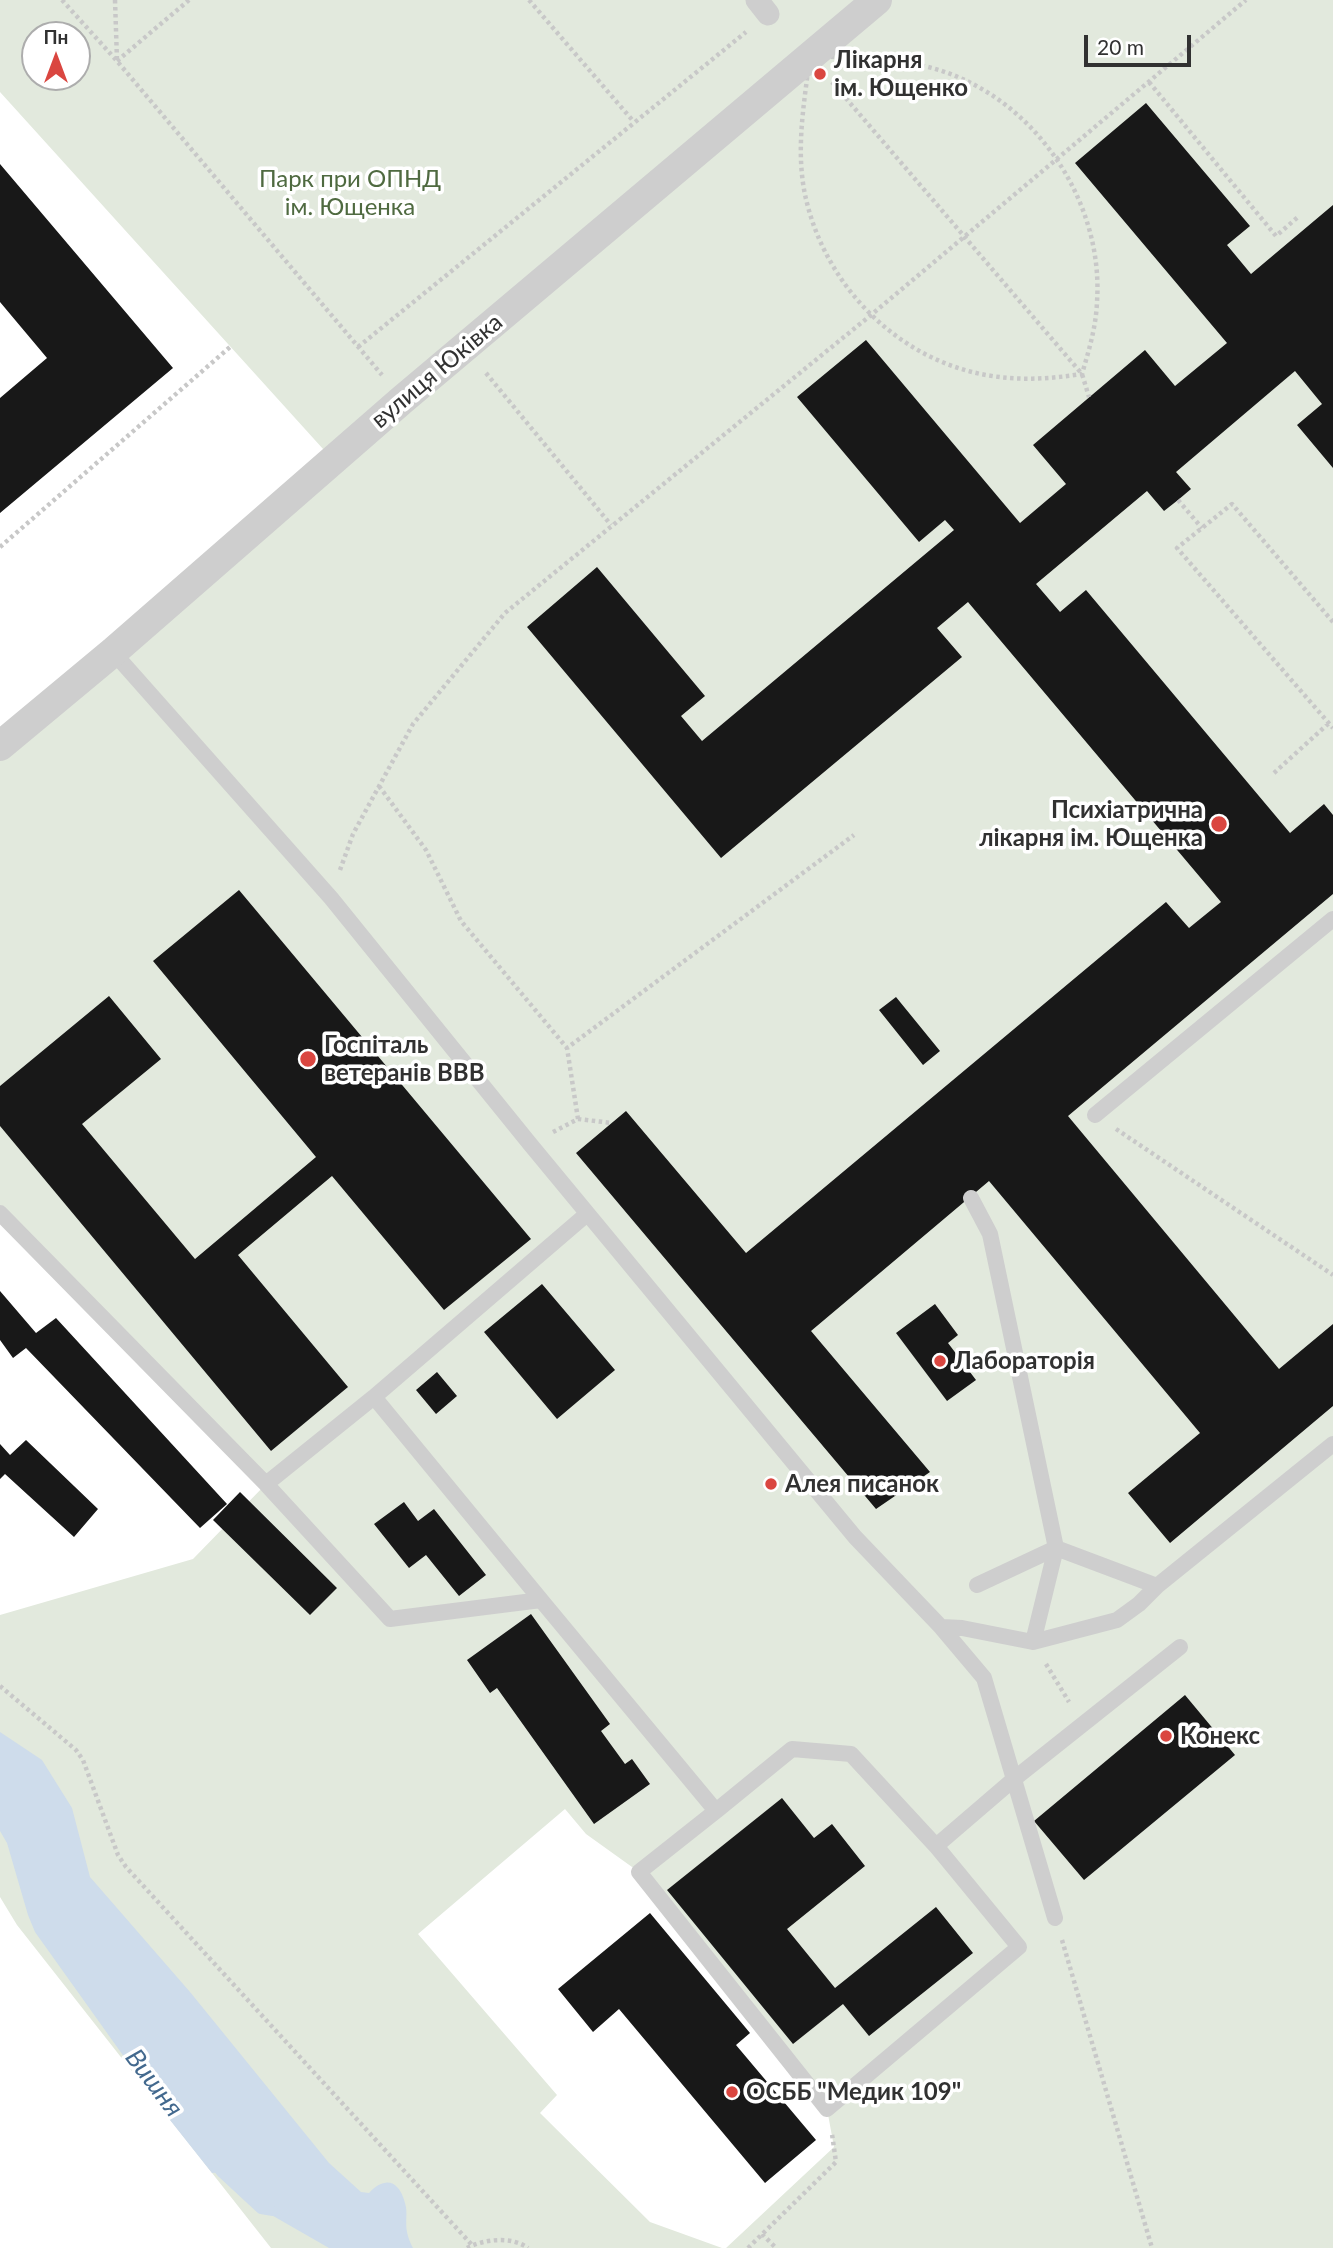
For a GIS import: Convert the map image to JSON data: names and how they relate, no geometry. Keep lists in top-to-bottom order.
{
  "streets": {
    "street": ["вулиця Юківка"]
  },
  "water": ["Вишня"],
  "parks": ["Парк при ОПНД ім. Ющенка"],
  "places": [
    "Лікарня ім. Ющенко",
    "Психіатрична лікарня ім. Ющенка",
    "Госпіталь ветеранів ВВВ",
    "Лабораторія",
    "Алея писанок",
    "Конекс",
    "ОСББ \"Медик 109\""
  ],
  "scale_bar": "20 m",
  "north": "top"
}
